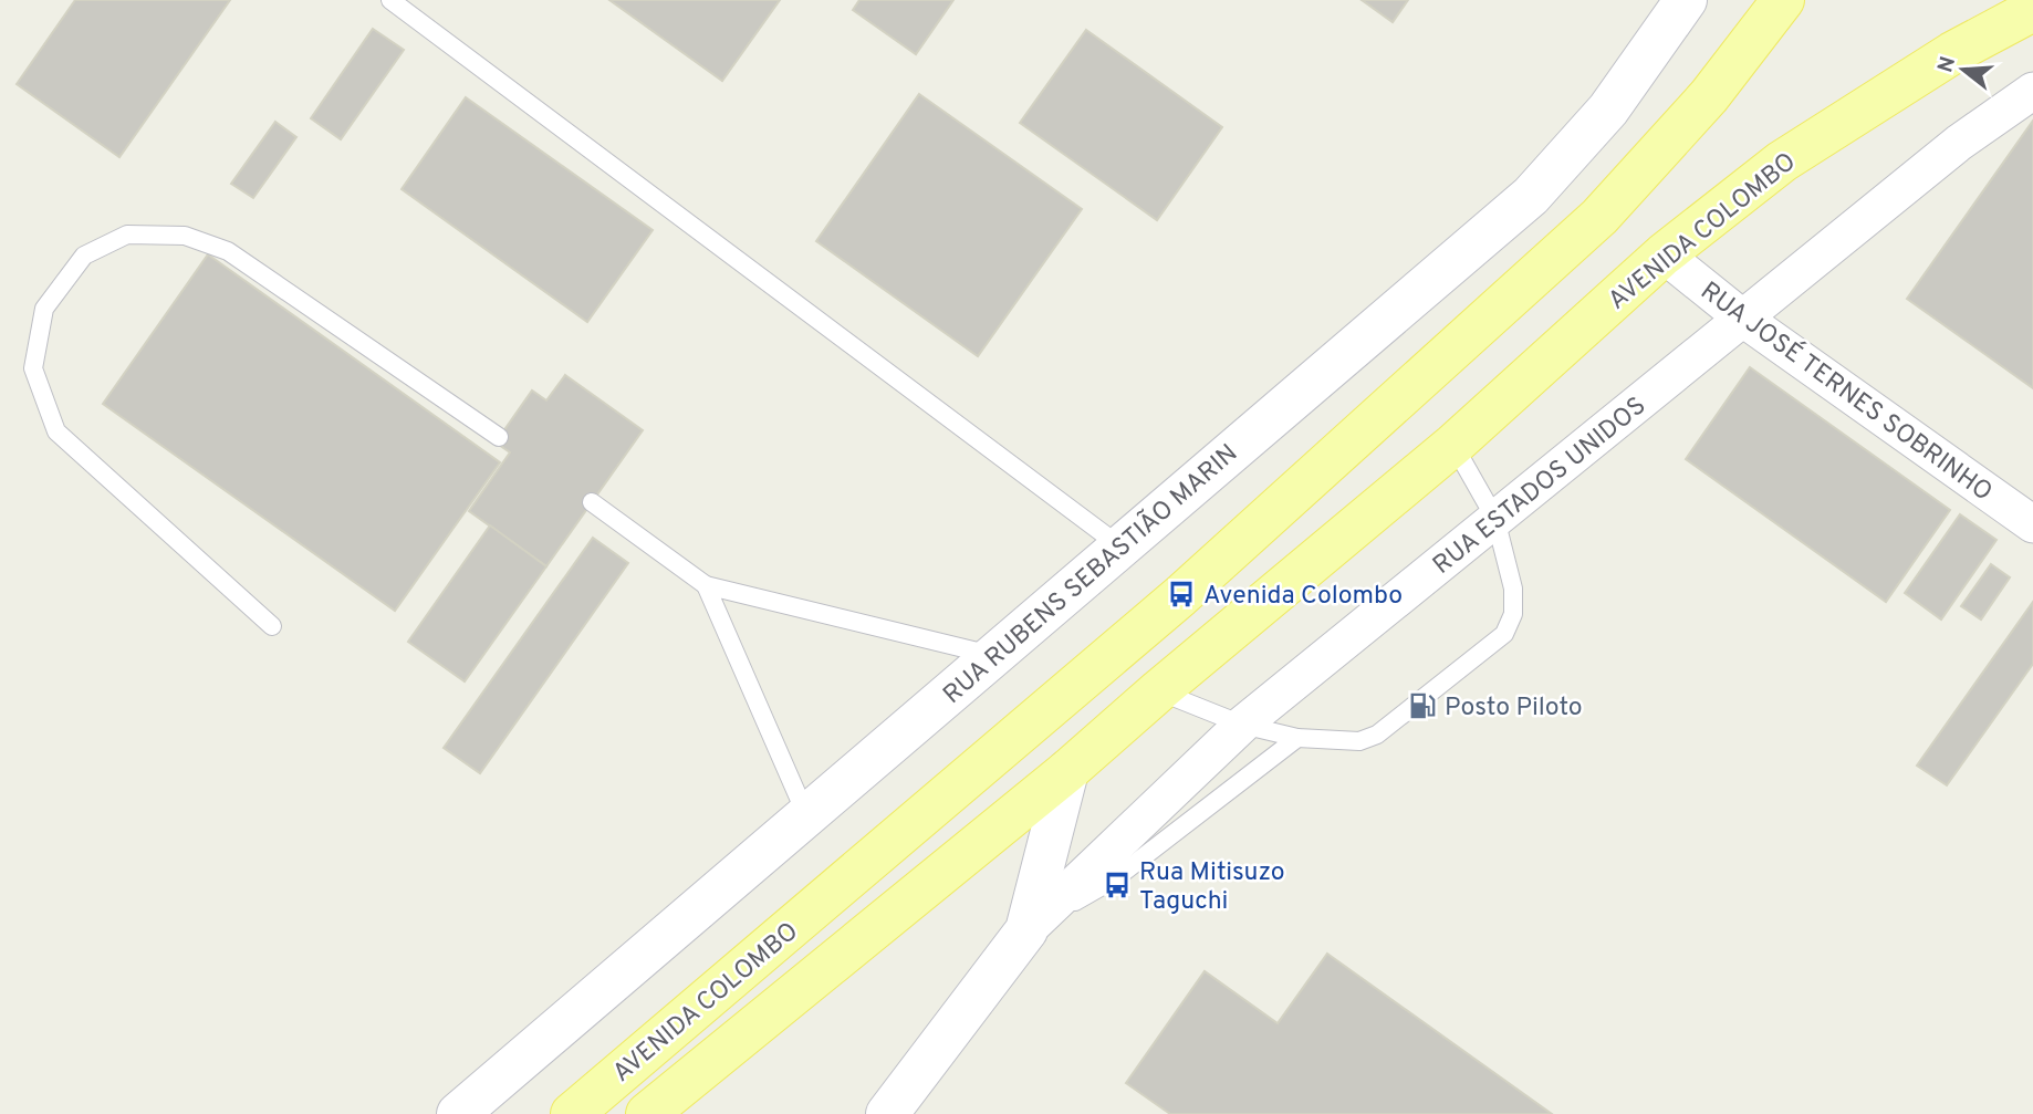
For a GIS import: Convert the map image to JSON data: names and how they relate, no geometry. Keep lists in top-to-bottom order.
{
  "streets": {
    "main road": ["AVENIDA COLOMBO"],
    "street": ["RUA JOSÉ TERNES SOBRINHO", "RUA ESTADOS UNIDOS", "RUA RUBENS SEBASTIÃO MARIN"]
  },
  "crossings": [
    ["AVENIDA COLOMBO", "RUA JOSÉ TERNES SOBRINHO"],
    ["RUA JOSÉ TERNES SOBRINHO", "RUA ESTADOS UNIDOS"]
  ],
  "places": {
    "bus stop": ["Avenida Colombo", "Rua Mitisuzo Taguchi"],
    "fuel station": ["Posto Piloto"]
  },
  "north": "left"
}
